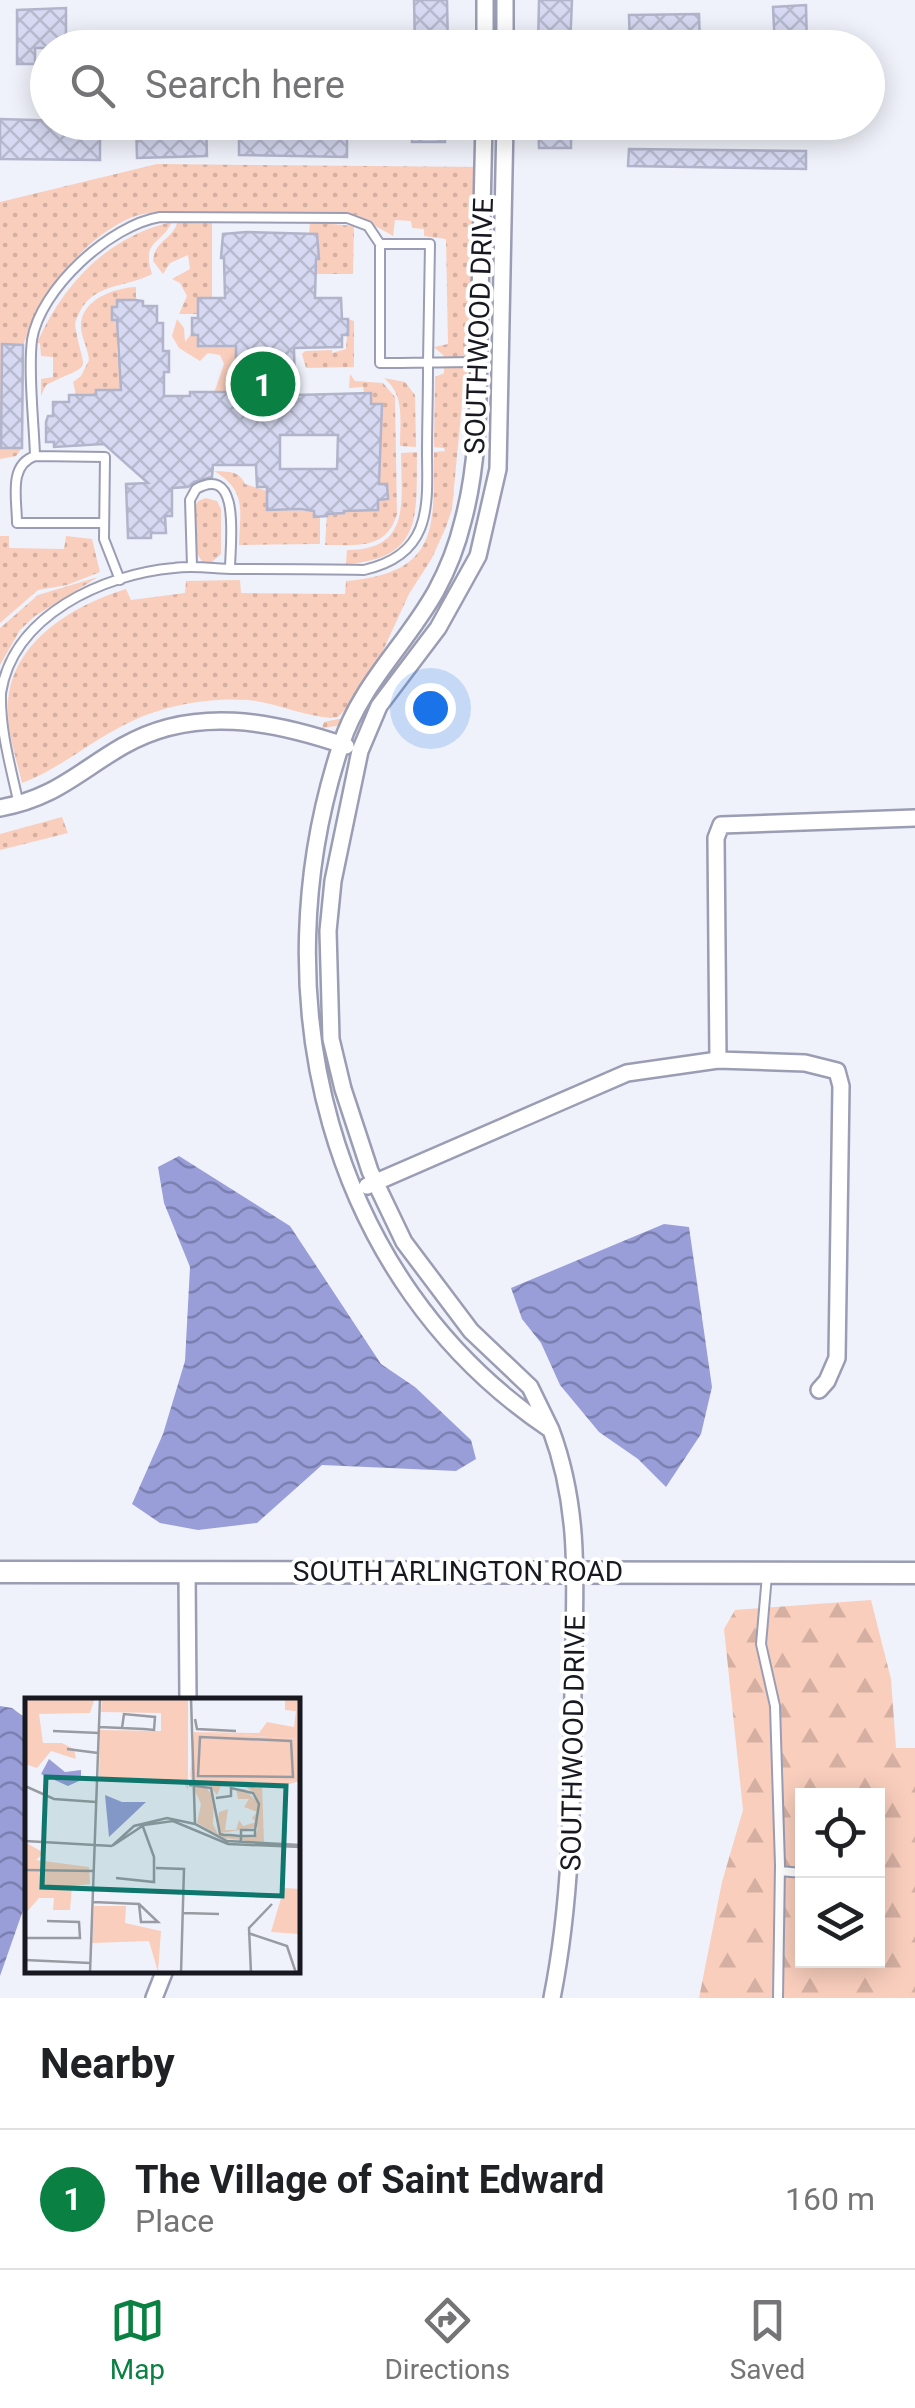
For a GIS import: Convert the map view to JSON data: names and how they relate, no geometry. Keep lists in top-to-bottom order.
{
  "streets": {
    "main road": ["SOUTH ARLINGTON ROAD"],
    "street": ["SOUTHWOOD DRIVE"]
  },
  "crossings": [
    ["SOUTHWOOD DRIVE", "SOUTH ARLINGTON ROAD"]
  ],
  "page": {
    "search": "Search here",
    "pins": "1",
    "heading": "Nearby",
    "list": [
      {
        "mark": "1",
        "name": "The Village of Saint Edward",
        "note": "Place",
        "value": "160 m"
      }
    ],
    "nav": ["Map", "Directions", "Saved"]
  }
}
